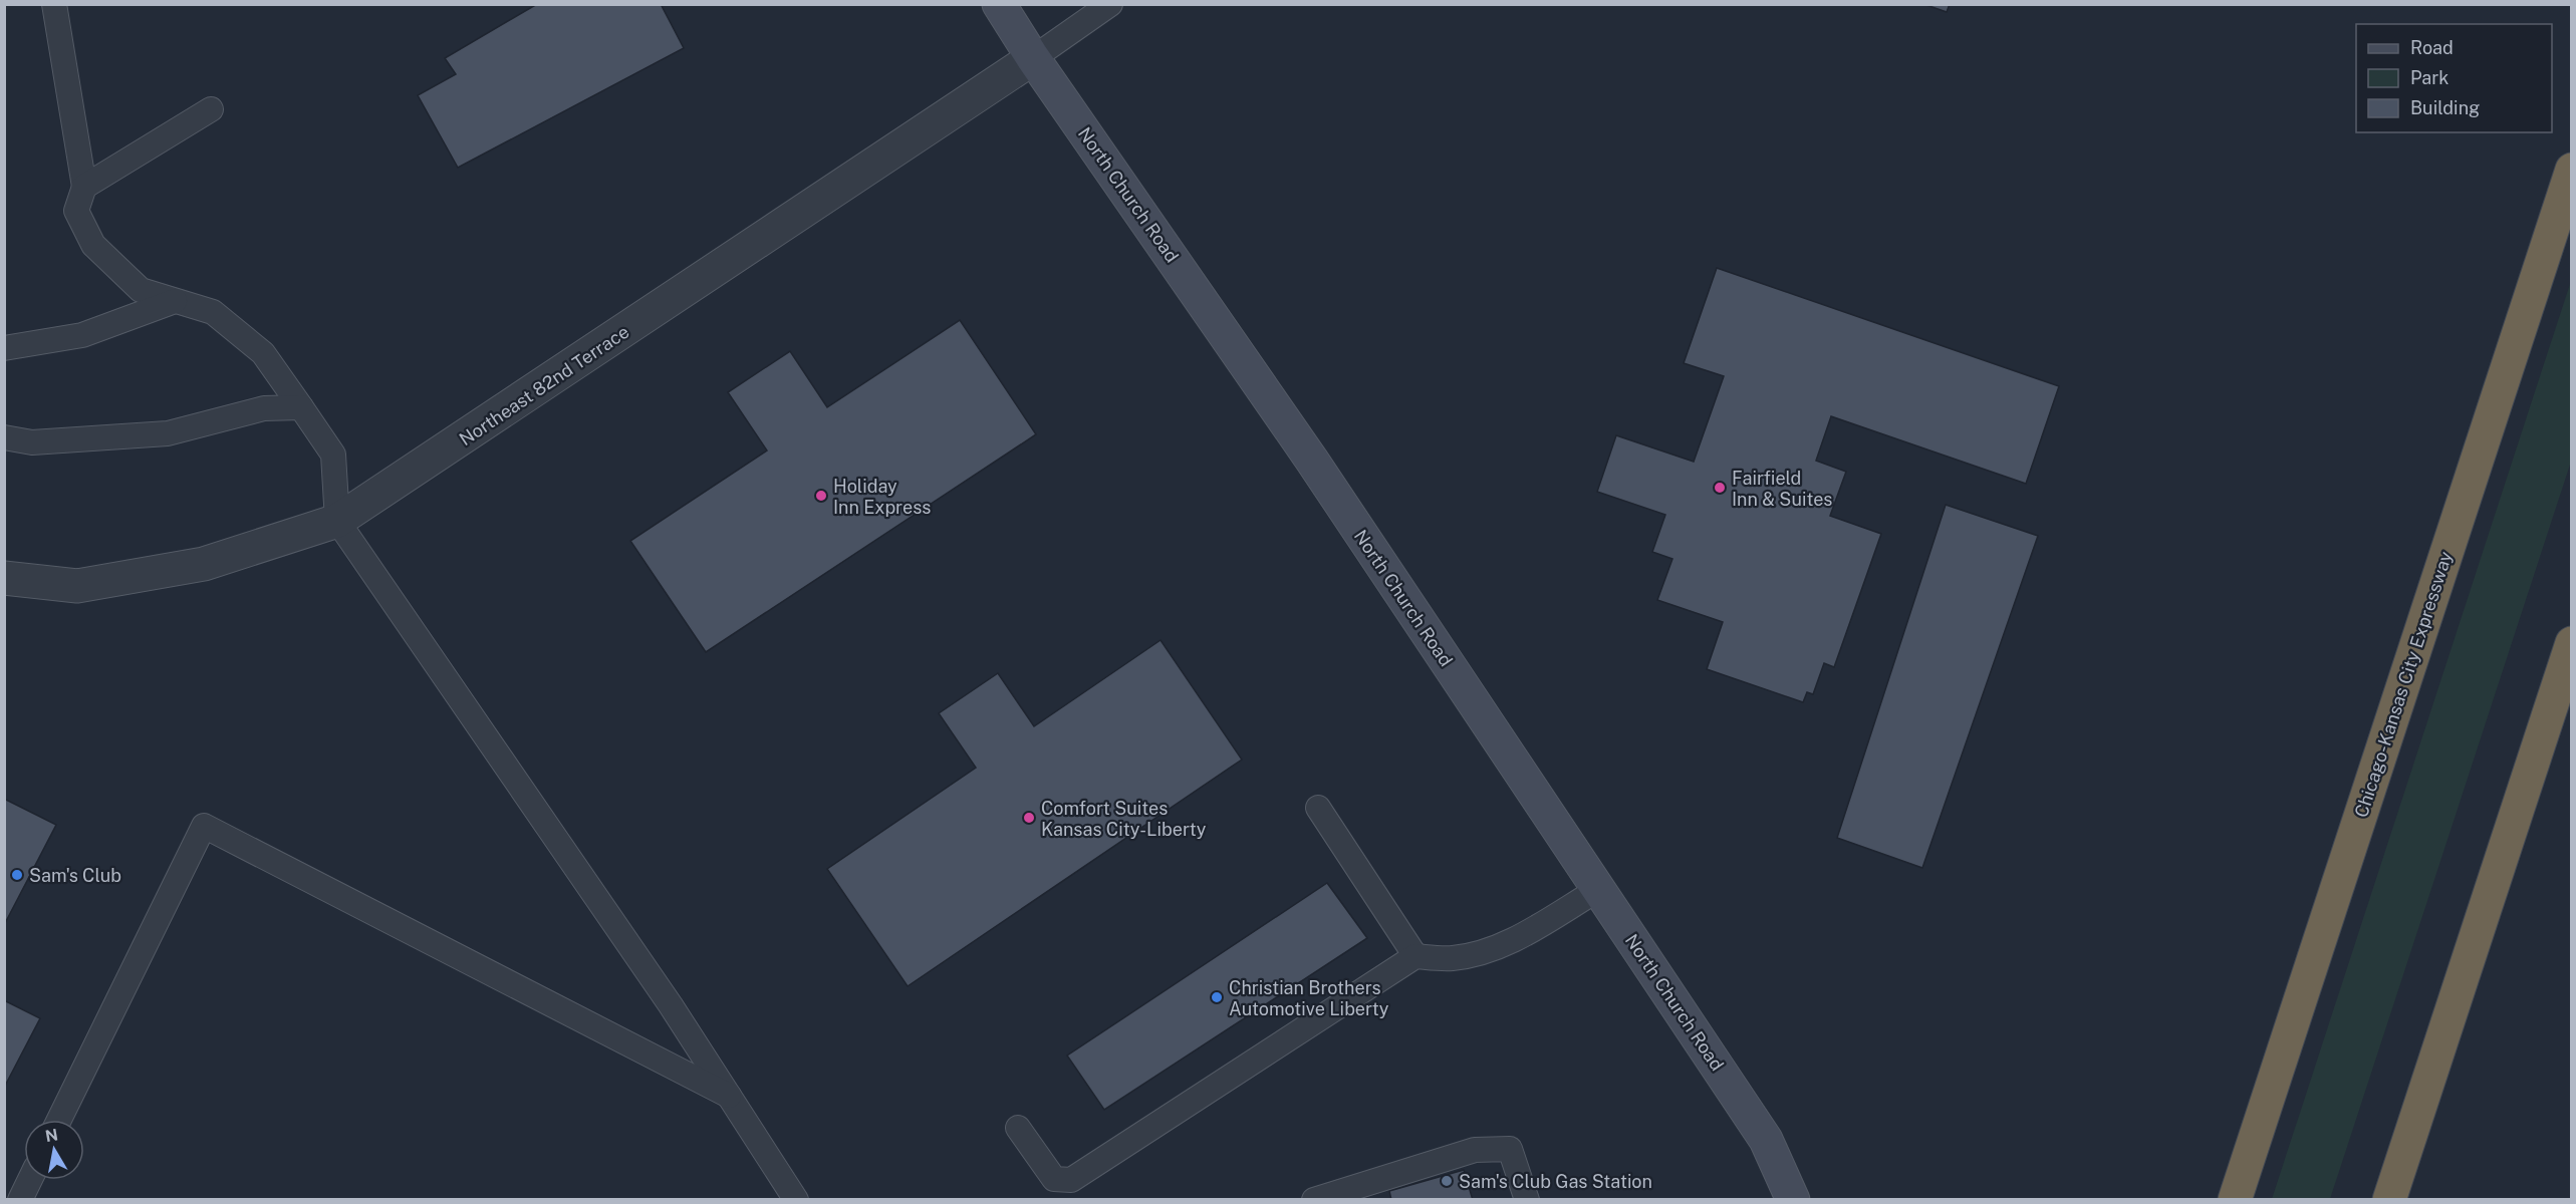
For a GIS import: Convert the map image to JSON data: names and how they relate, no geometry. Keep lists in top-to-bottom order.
{
  "streets": {
    "highway": ["Chicago-Kansas City Expressway"],
    "main road": ["North Church Road"],
    "street": ["Northeast 82nd Terrace"]
  },
  "crossings": [
    ["North Church Road", "Northeast 82nd Terrace"]
  ],
  "places": [
    "Fairfield Inn & Suites",
    "Holiday Inn Express",
    "Comfort Suites Kansas City-Liberty",
    "Sam's Club",
    "Christian Brothers Automotive Liberty",
    "Sam's Club Gas Station"
  ],
  "legend": ["Road", "Park", "Building"],
  "north": "top"
}
